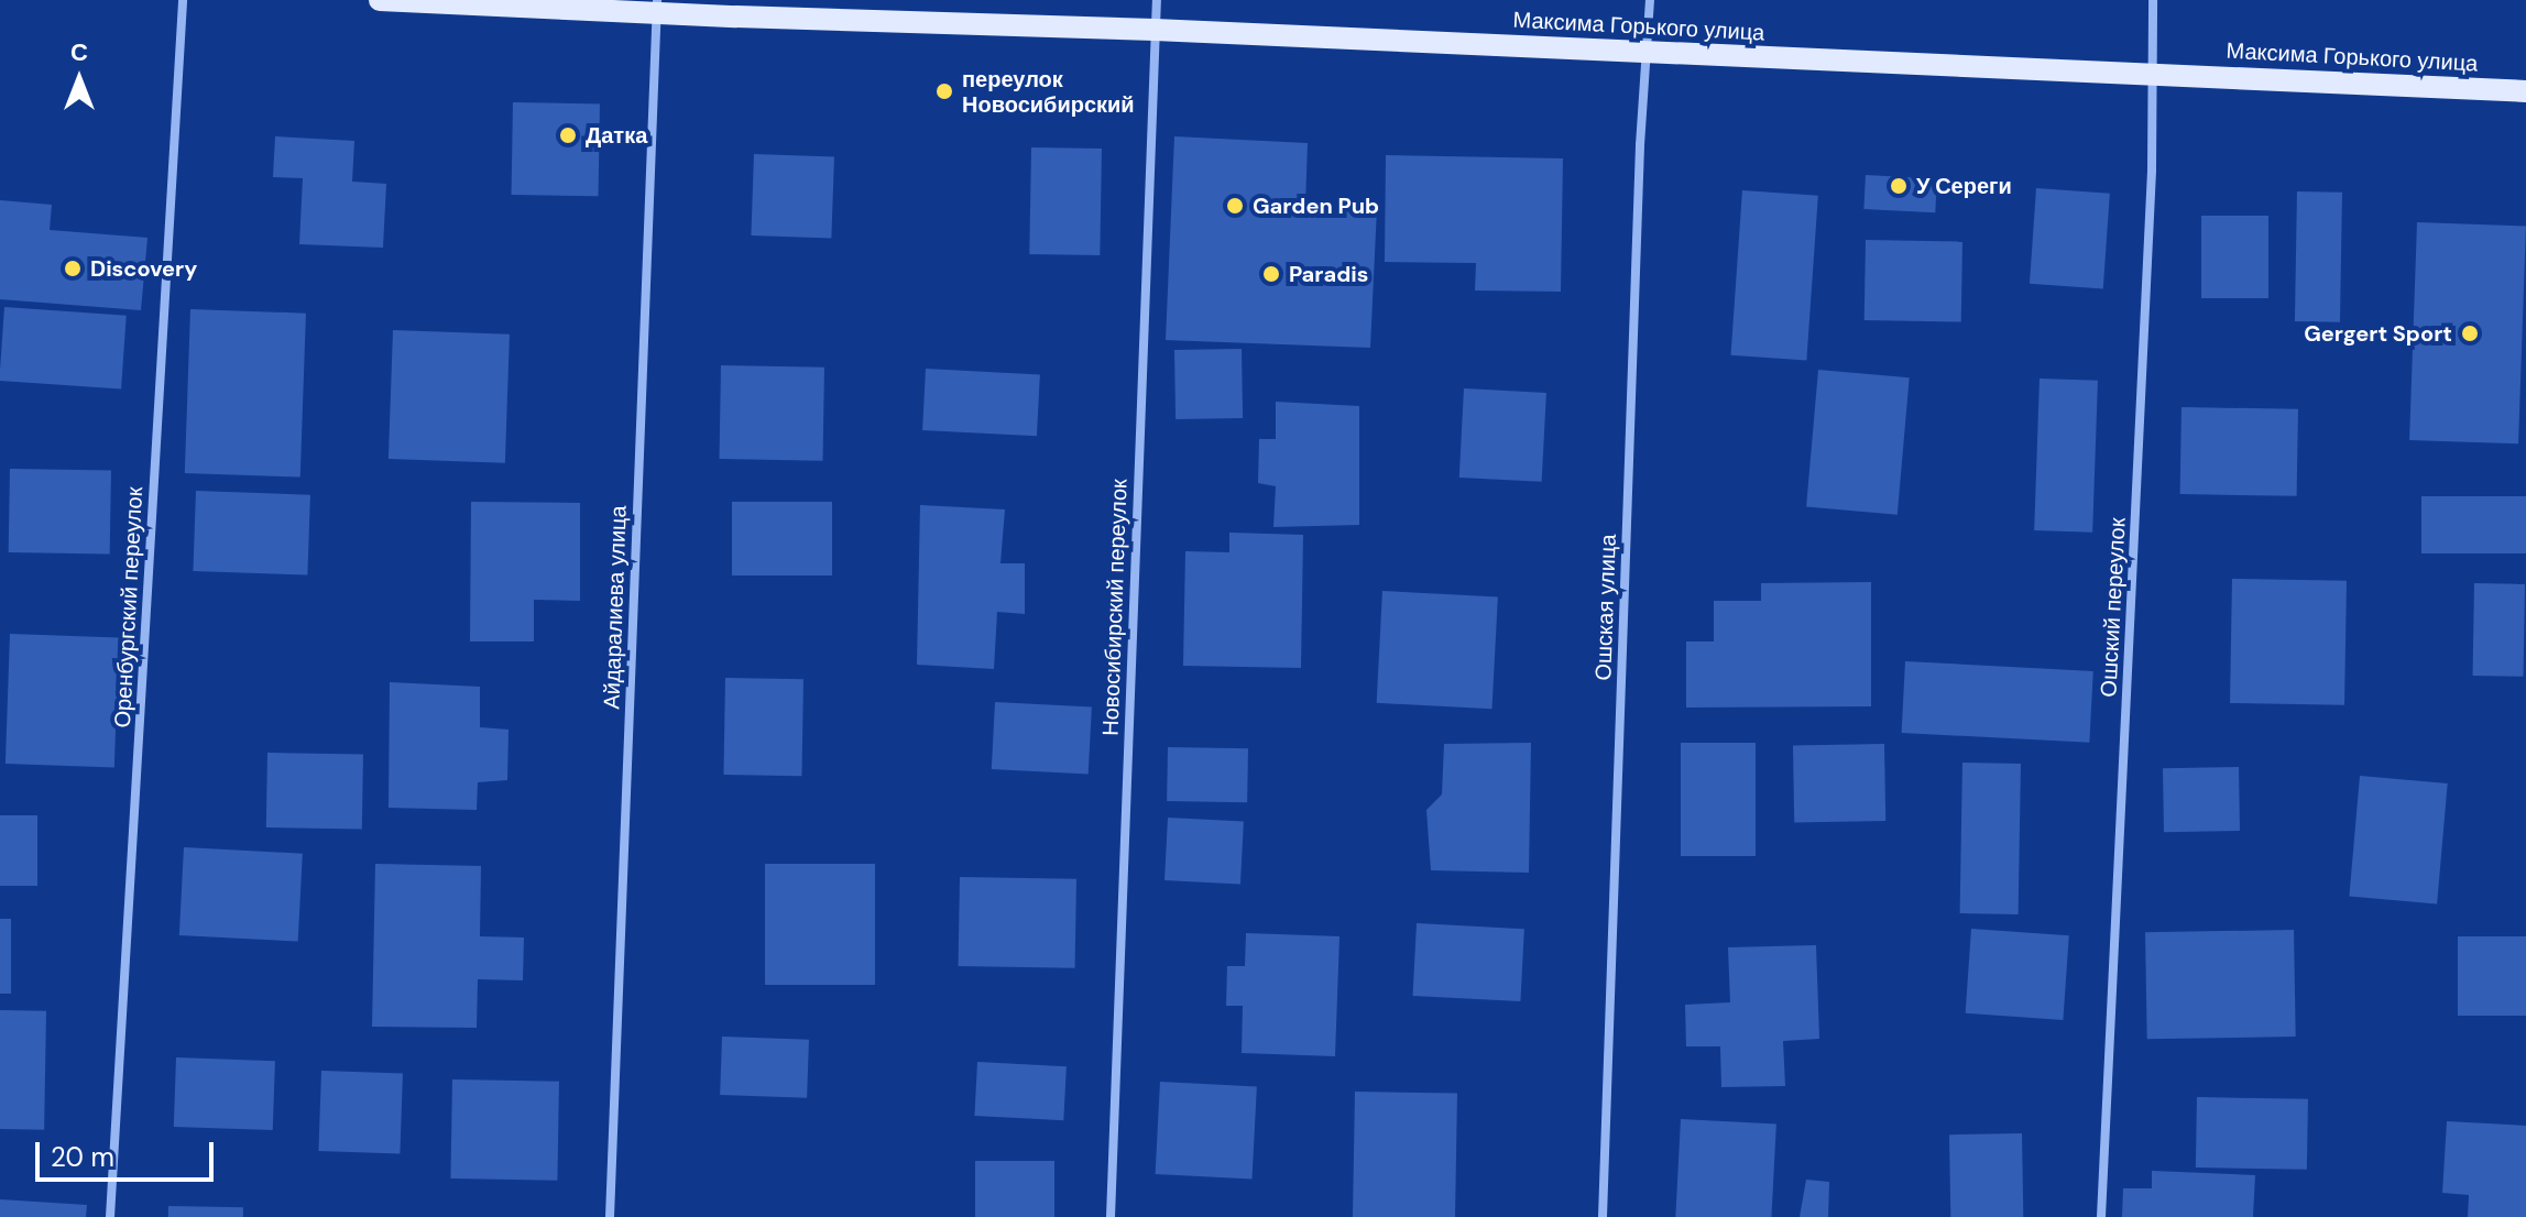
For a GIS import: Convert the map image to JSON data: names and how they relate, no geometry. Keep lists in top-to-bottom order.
{
  "streets": {
    "main road": ["Максима Горького улица"],
    "street": [
      "Оренбургский переулок",
      "Айдаралиева улица",
      "Новосибирский переулок",
      "Ошская улица",
      "Ошский переулок"
    ]
  },
  "crossings": [
    ["Максима Горького улица", "Айдаралиева улица"],
    ["Максима Горького улица", "Новосибирский переулок"],
    ["Максима Горького улица", "Ошская улица"],
    ["Максима Горького улица", "Ошский переулок"]
  ],
  "places": [
    "переулок Новосибирский",
    "Датка",
    "У Сереги",
    "Garden Pub",
    "Discovery",
    "Paradis",
    "Gergert Sport"
  ],
  "scale_bar": "20 m",
  "north": "top"
}
